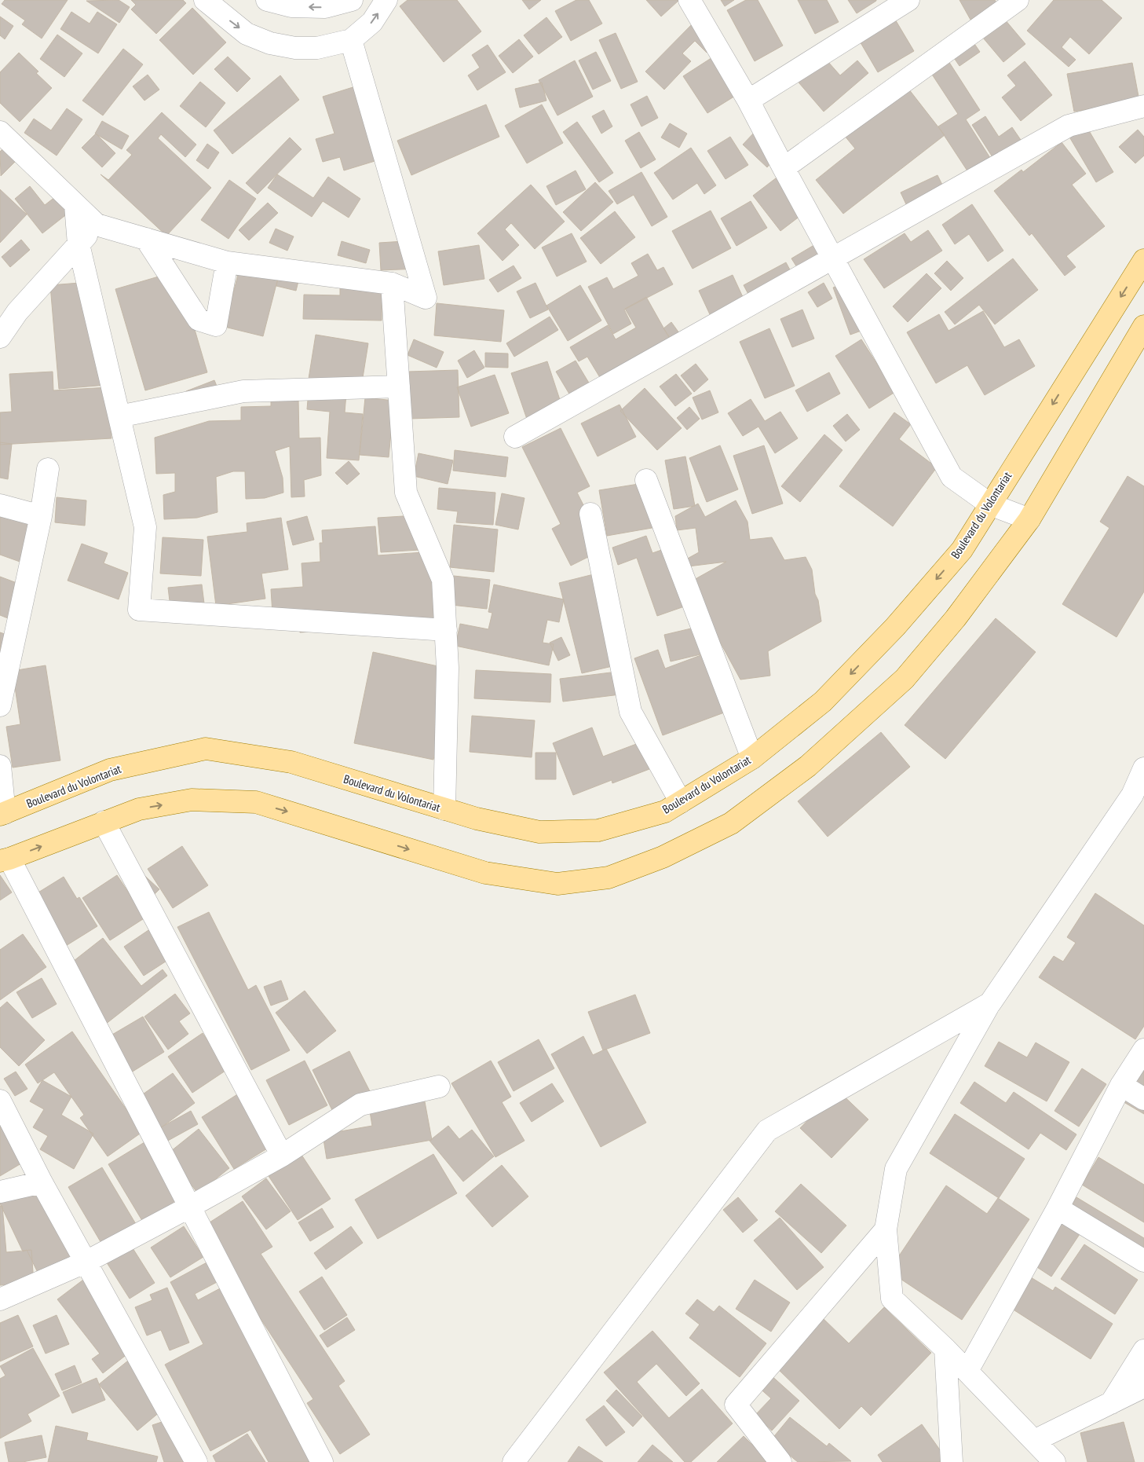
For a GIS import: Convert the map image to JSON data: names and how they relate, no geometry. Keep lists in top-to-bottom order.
{
  "streets": {
    "main road": ["Boulevard du Volontariat"]
  }
}
